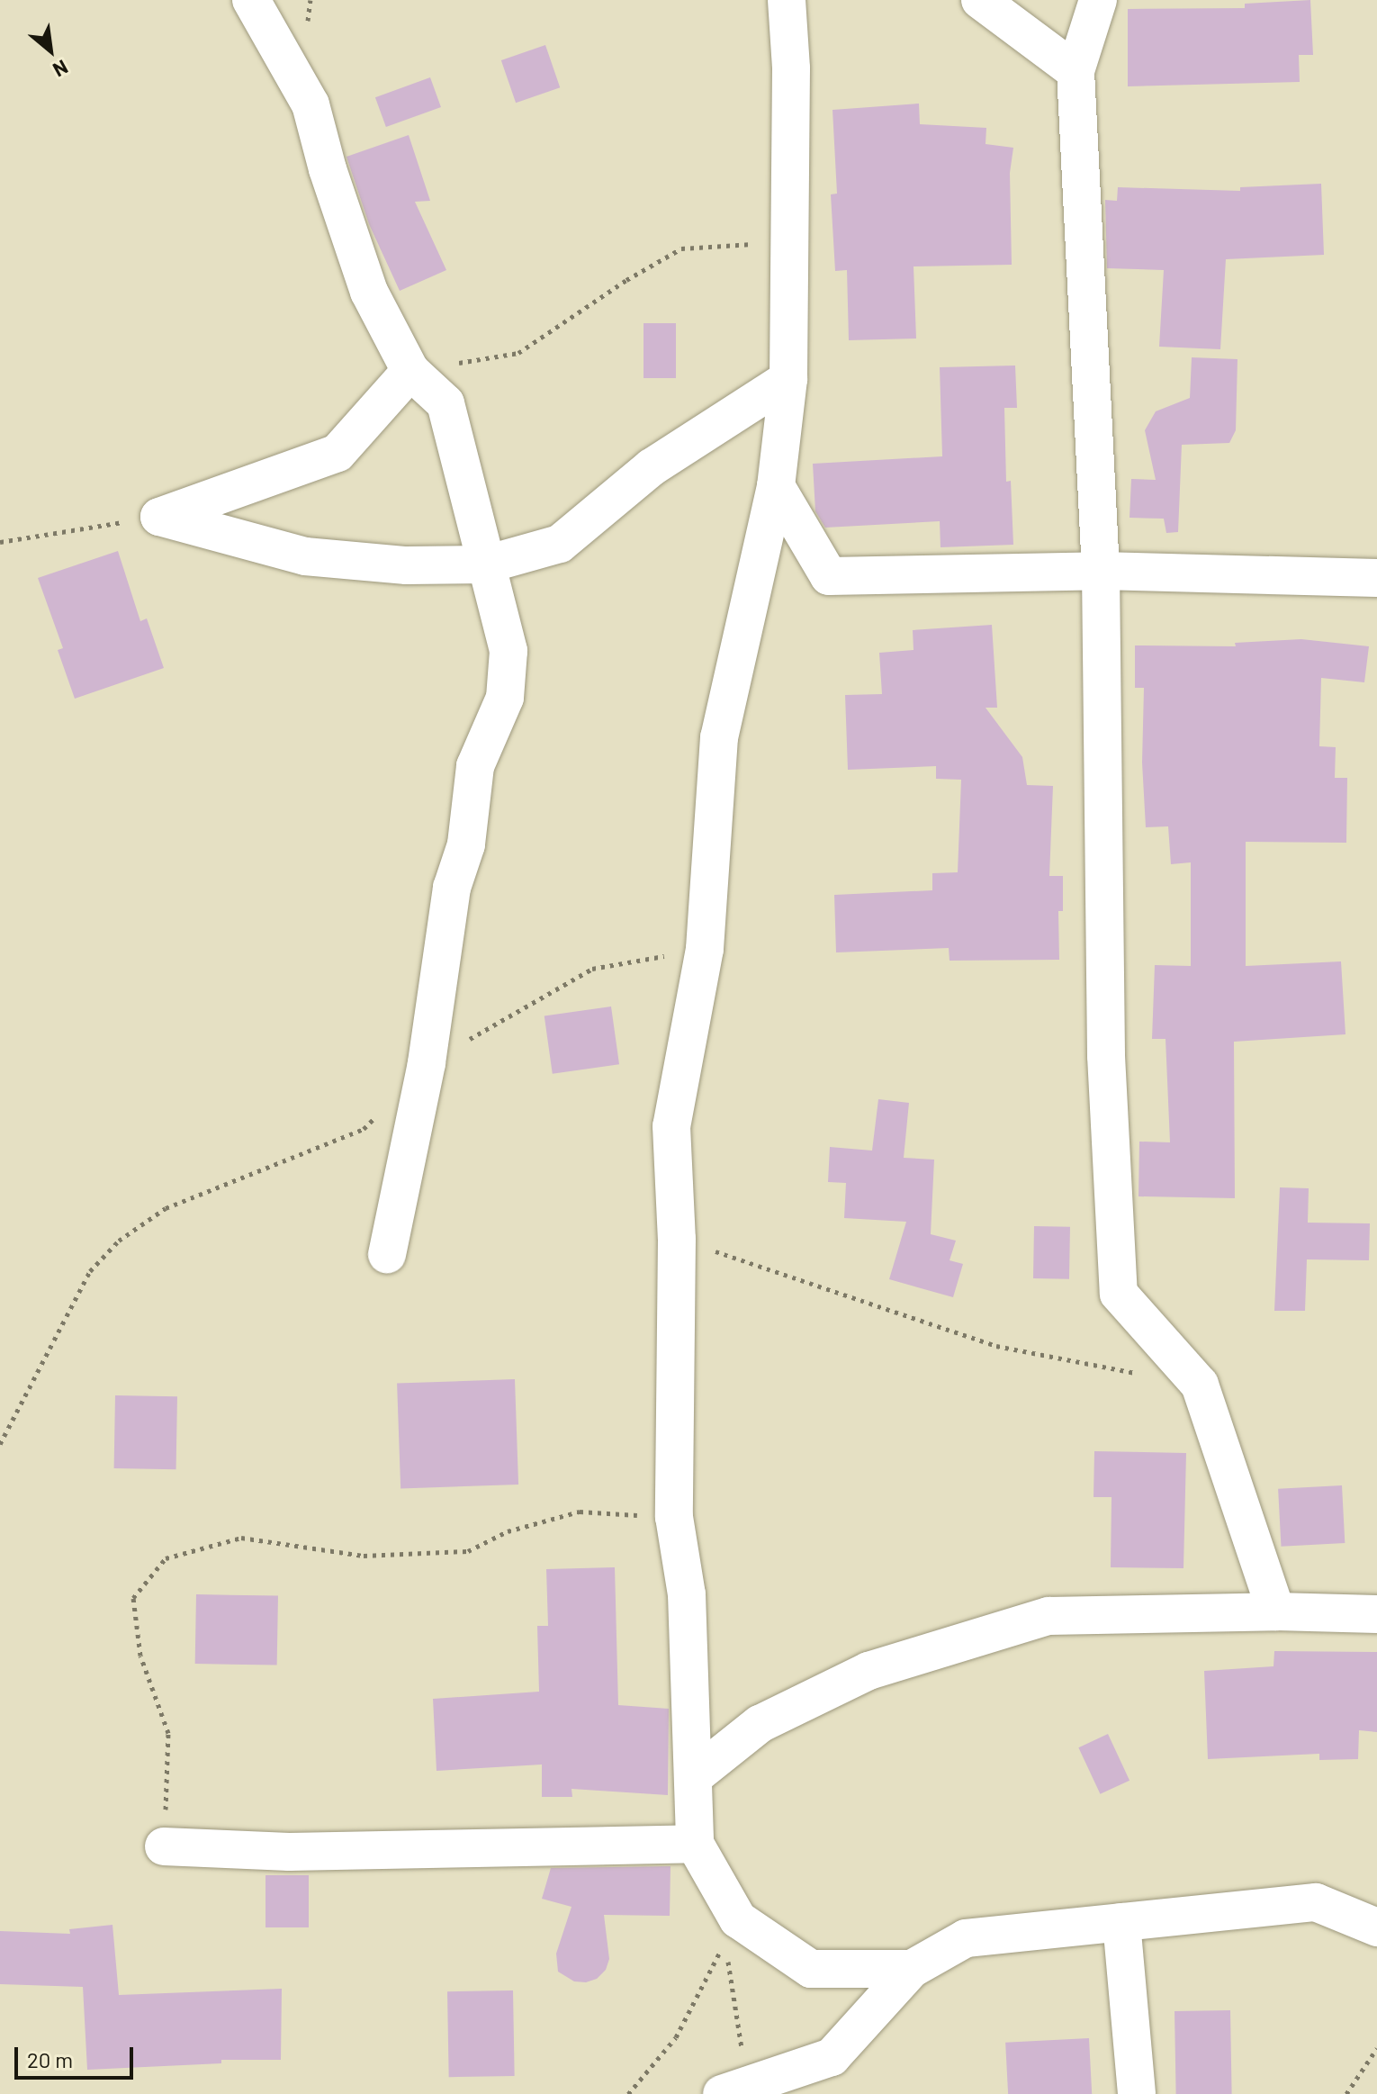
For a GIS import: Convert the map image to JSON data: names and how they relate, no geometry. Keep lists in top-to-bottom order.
{
  "scale_bar": "20 m",
  "north": "bottom right"
}
